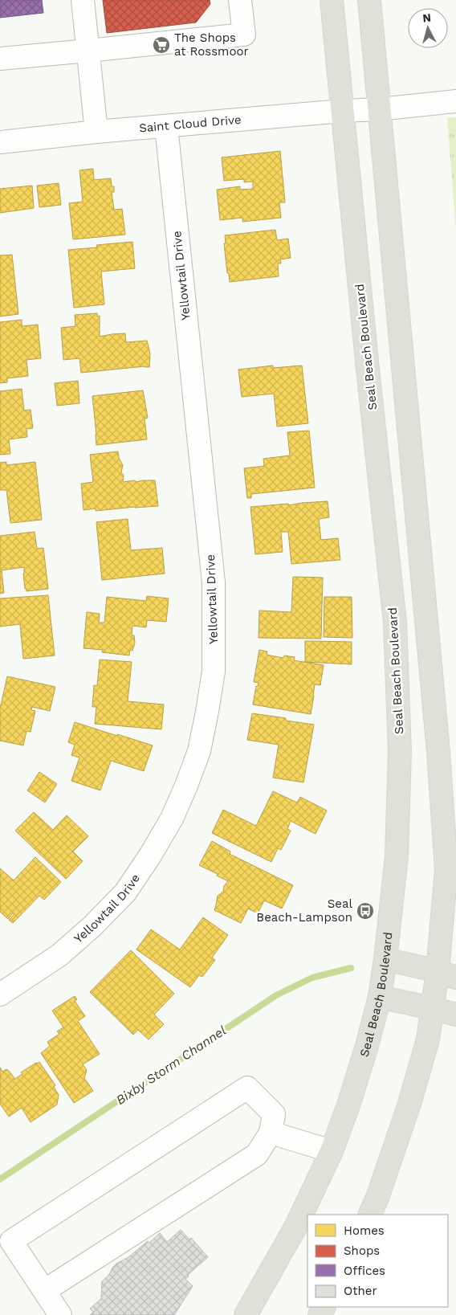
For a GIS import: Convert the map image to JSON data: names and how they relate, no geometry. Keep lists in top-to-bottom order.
{
  "streets": {
    "main road": ["Seal Beach Boulevard"],
    "street": ["Saint Cloud Drive", "Yellowtail Drive"]
  },
  "crossings": [
    ["Saint Cloud Drive", "Yellowtail Drive"],
    ["Saint Cloud Drive", "Seal Beach Boulevard"]
  ],
  "water": ["Bixby Storm Channel"],
  "places": {
    "supermarket": ["The Shops at Rossmoor"],
    "bus stop": ["Seal Beach-Lampson"]
  },
  "legend": [
    "Homes",
    "Shops",
    "Offices",
    "Other"
  ],
  "north": "top"
}
